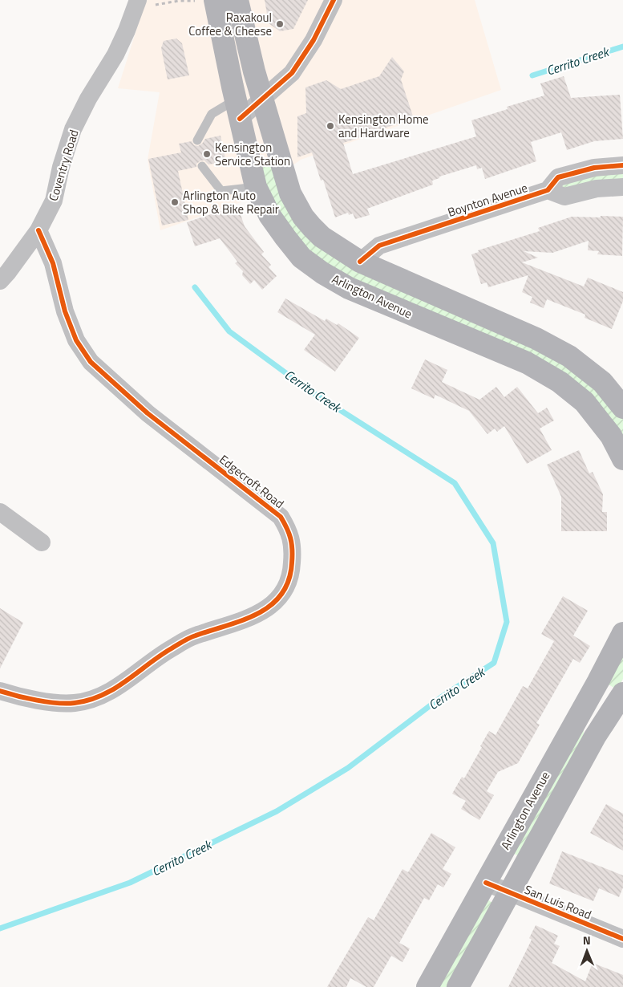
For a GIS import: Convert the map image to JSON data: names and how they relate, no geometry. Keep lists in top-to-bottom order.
{
  "streets": {
    "main road": ["Arlington Avenue"],
    "street": [
      "Coventry Road",
      "Boynton Avenue",
      "Edgecroft Road",
      "San Luis Road"
    ]
  },
  "crossings": [
    ["Coventry Road", "Edgecroft Road"],
    ["Arlington Avenue", "San Luis Road"]
  ],
  "water": ["Cerrito Creek"],
  "places": [
    "Raxakoul Coffee & Cheese",
    "Kensington Home and Hardware",
    "Kensington Service Station",
    "Arlington Auto Shop & Bike Repair"
  ],
  "north": "top"
}
